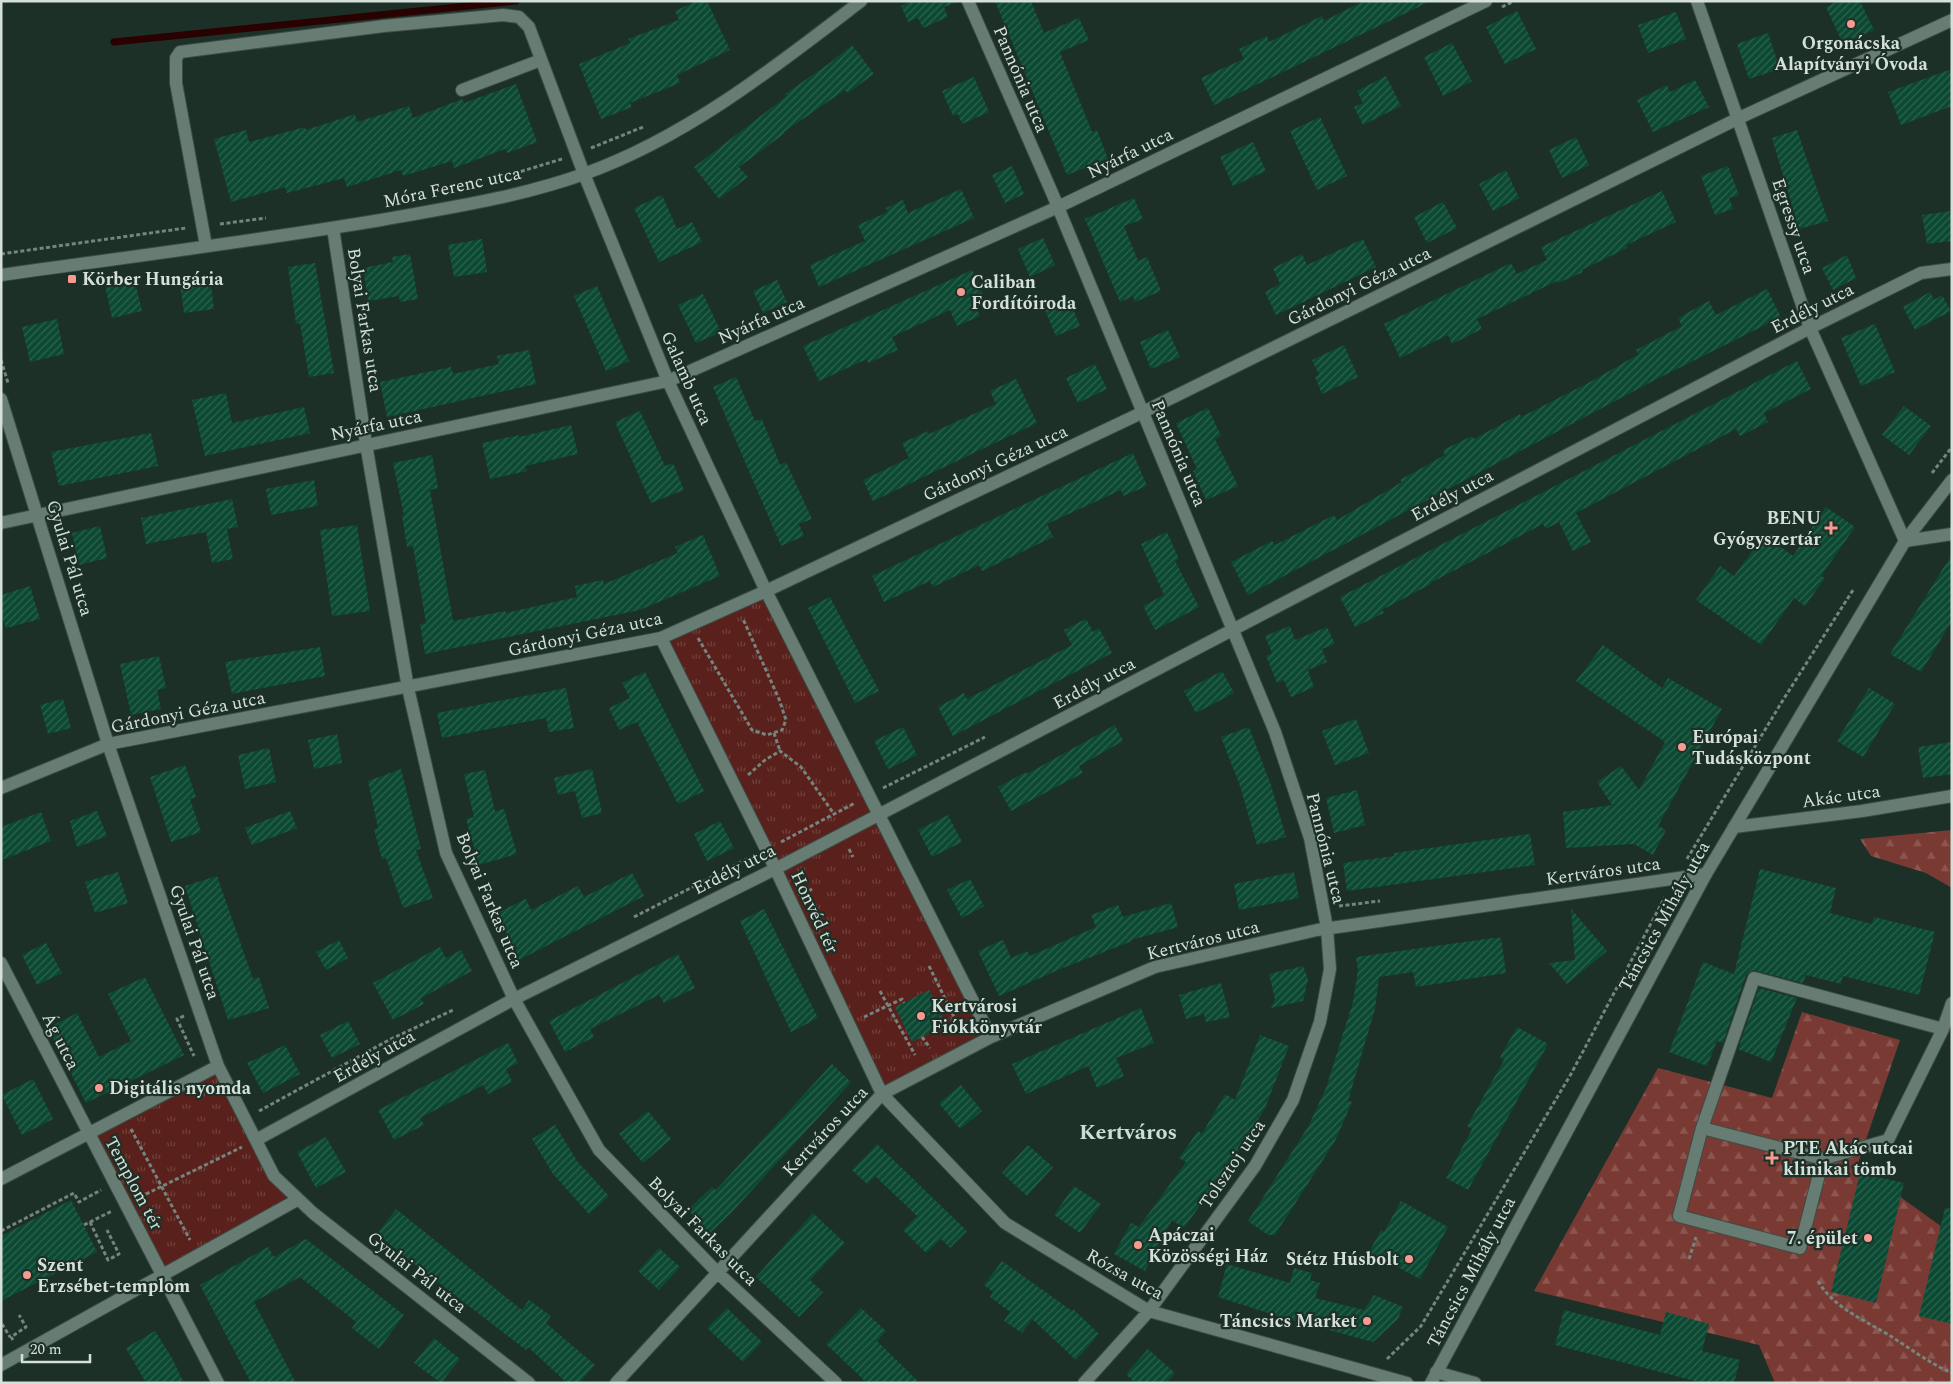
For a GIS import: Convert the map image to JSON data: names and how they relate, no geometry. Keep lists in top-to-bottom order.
{
  "streets": {
    "street": [
      "Pannónia utca",
      "Nyárfa utca",
      "Móra Ferenc utca",
      "Egressy utca",
      "Gárdonyi Géza utca",
      "Erdély utca",
      "Bolyai Farkas utca",
      "Galamb utca",
      "Gyulai Pál utca",
      "Akác utca",
      "Kertváros utca",
      "Honvéd tér",
      "Táncsics Mihály utca",
      "Ág utca",
      "Tolsztoj utca",
      "Templom tér",
      "Rózsa utca"
    ]
  },
  "crossings": [
    ["Pannónia utca", "Nyárfa utca"],
    ["Pannónia utca", "Gárdonyi Géza utca"],
    ["Pannónia utca", "Erdély utca"],
    ["Pannónia utca", "Kertváros utca"],
    ["Pannónia utca", "Tolsztoj utca"],
    ["Nyárfa utca", "Bolyai Farkas utca"],
    ["Nyárfa utca", "Galamb utca"],
    ["Nyárfa utca", "Gyulai Pál utca"],
    ["Móra Ferenc utca", "Bolyai Farkas utca"],
    ["Móra Ferenc utca", "Galamb utca"],
    ["Egressy utca", "Gárdonyi Géza utca"],
    ["Egressy utca", "Erdély utca"],
    ["Egressy utca", "Táncsics Mihály utca"],
    ["Gárdonyi Géza utca", "Bolyai Farkas utca"],
    ["Gárdonyi Géza utca", "Galamb utca"],
    ["Gárdonyi Géza utca", "Gyulai Pál utca"],
    ["Gárdonyi Géza utca", "Honvéd tér"],
    ["Erdély utca", "Bolyai Farkas utca"],
    ["Erdély utca", "Gyulai Pál utca"],
    ["Erdély utca", "Honvéd tér"],
    ["Bolyai Farkas utca", "Kertváros utca"],
    ["Gyulai Pál utca", "Templom tér"],
    ["Akác utca", "Táncsics Mihály utca"],
    ["Kertváros utca", "Honvéd tér"],
    ["Kertváros utca", "Táncsics Mihály utca"],
    ["Kertváros utca", "Tolsztoj utca"],
    ["Kertváros utca", "Rózsa utca"],
    ["Honvéd tér", "Rózsa utca"],
    ["Ág utca", "Templom tér"],
    ["Tolsztoj utca", "Rózsa utca"]
  ],
  "districts": ["Kertváros"],
  "places": {
    "other": [
      "Orgonácska Alapítványi Óvoda",
      "Caliban Fordítóiroda",
      "Európai Tudásközpont",
      "Kertvárosi Fiókkönyvtár",
      "Digitális nyomda",
      "7. épület",
      "Apáczai Közösségi Ház",
      "Stétz Húsbolt",
      "Szent Erzsébet-templom",
      "Táncsics Market"
    ],
    "transit": ["Körber Hungária"],
    "health": ["BENU Gyógyszertár", "PTE Akác utcai klinikai tömb"]
  },
  "scale_bar": "20 m"
}
